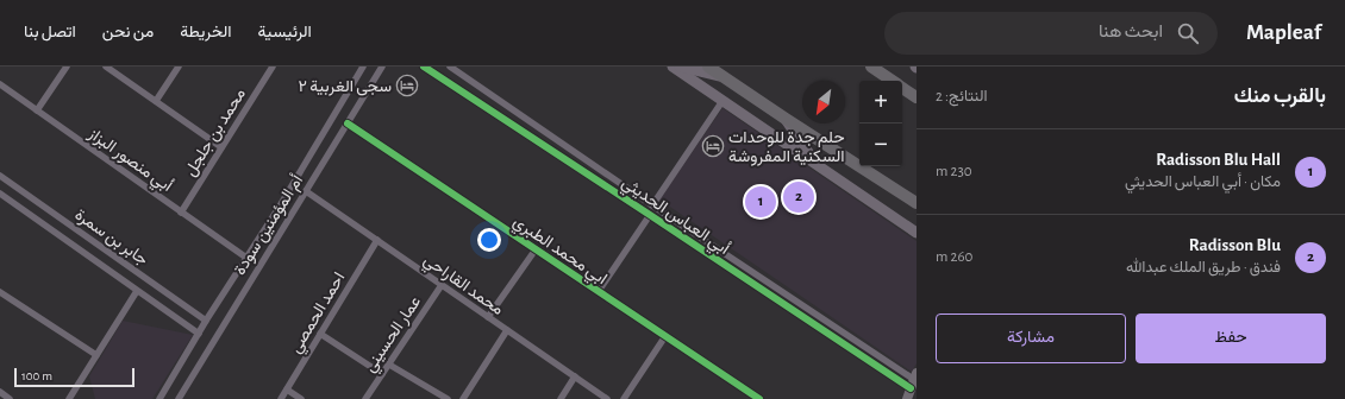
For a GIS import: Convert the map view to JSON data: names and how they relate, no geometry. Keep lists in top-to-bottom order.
{
  "streets": {
    "street": [
      "محمد بن جلجل",
      "أبي منصور البزاز",
      "أبي العباس الحديثي",
      "أم المؤمنين سودة",
      "جابر بن سمرة",
      "ابي محمد الطبري",
      "محمد القاراحي",
      "احمد الحمصي",
      "عمار الحسيني"
    ]
  },
  "crossings": [
    ["محمد بن جلجل", "أبي منصور البزاز"],
    ["أبي منصور البزاز", "أم المؤمنين سودة"],
    ["أم المؤمنين سودة", "جابر بن سمرة"],
    ["أم المؤمنين سودة", "ابي محمد الطبري"],
    ["أم المؤمنين سودة", "محمد القاراحي"],
    ["محمد القاراحي", "احمد الحمصي"],
    ["محمد القاراحي", "عمار الحسيني"]
  ],
  "places": {
    "hotel": ["سجى الغربية ٢", "حلم جدة للوحدات السكنية المفروشة"]
  },
  "scale_bar": "100 m",
  "north": "bottom left",
  "page": {
    "header": "Mapleaf",
    "search": "ابحث هنا",
    "nav": [
      "الرئيسية",
      "الخريطة",
      "من نحن",
      "اتصل بنا"
    ],
    "heading": ["بالقرب منك", "النتائج: 2"],
    "map_buttons": ["+", "−"],
    "list": [
      {
        "mark": "1",
        "name": "Radisson Blu Hall",
        "note": "مكان · أبي العباس الحديثي",
        "value": "230 m"
      },
      {
        "mark": "2",
        "name": "Radisson Blu",
        "note": "فندق · طريق الملك عبدالله",
        "value": "260 m"
      }
    ],
    "pins": ["2", "1"],
    "buttons": ["حفظ", "مشاركة"],
    "scale": "100 m"
  }
}
